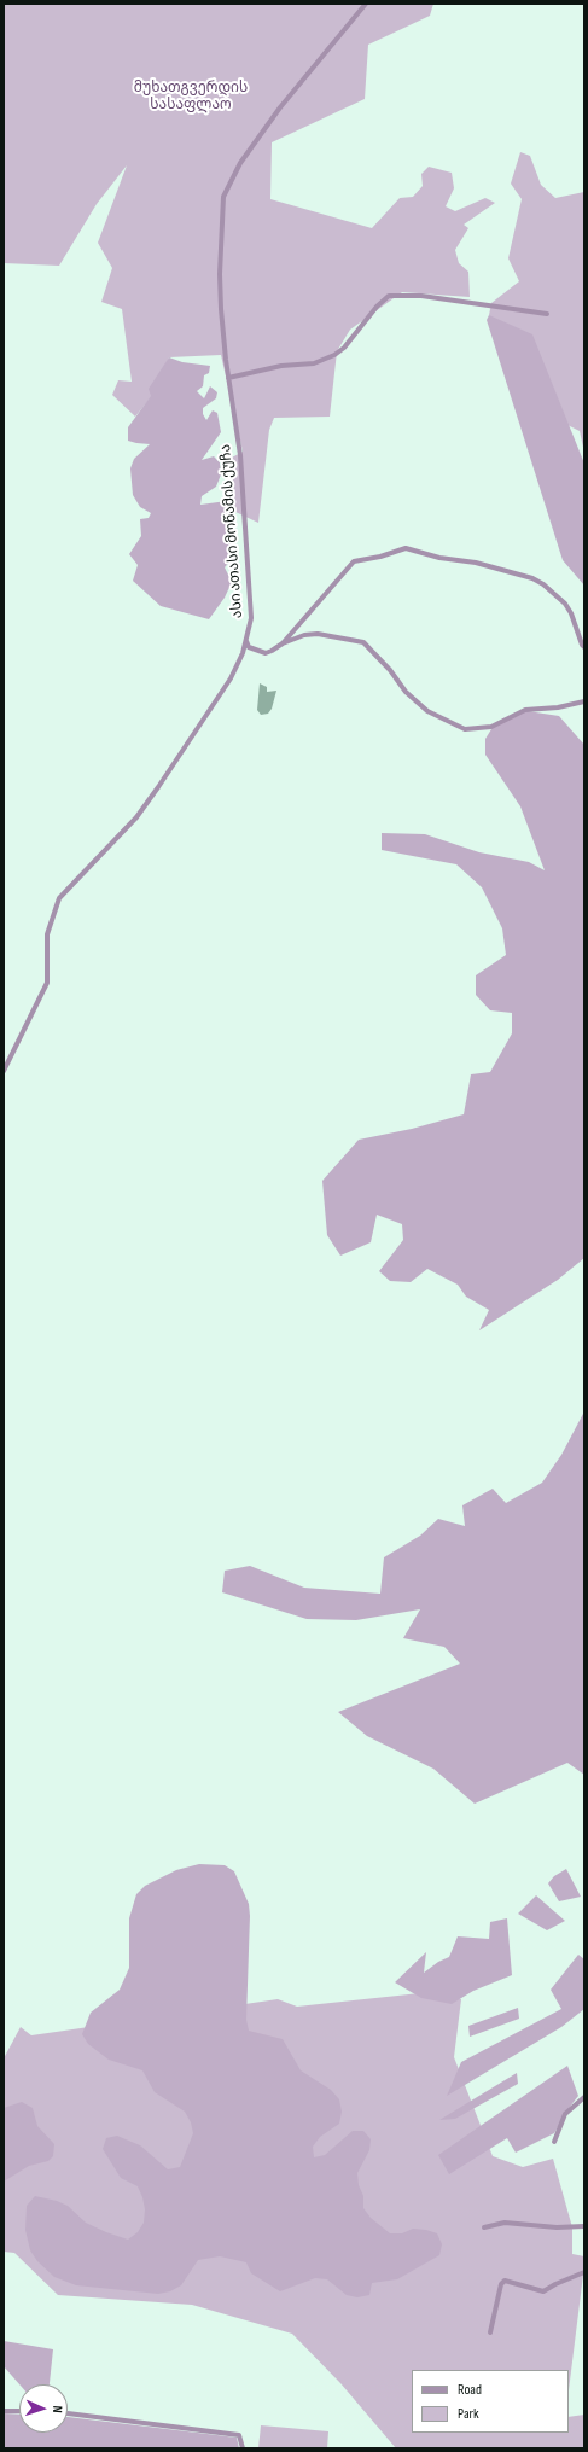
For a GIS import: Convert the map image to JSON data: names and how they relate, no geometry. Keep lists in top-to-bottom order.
{
  "streets": {
    "street": ["ასი ათასი მოწამის ქუჩა"]
  },
  "parks": ["მუხათგვერდის სასაფლაო"],
  "legend": ["Road", "Park"],
  "north": "right"
}
